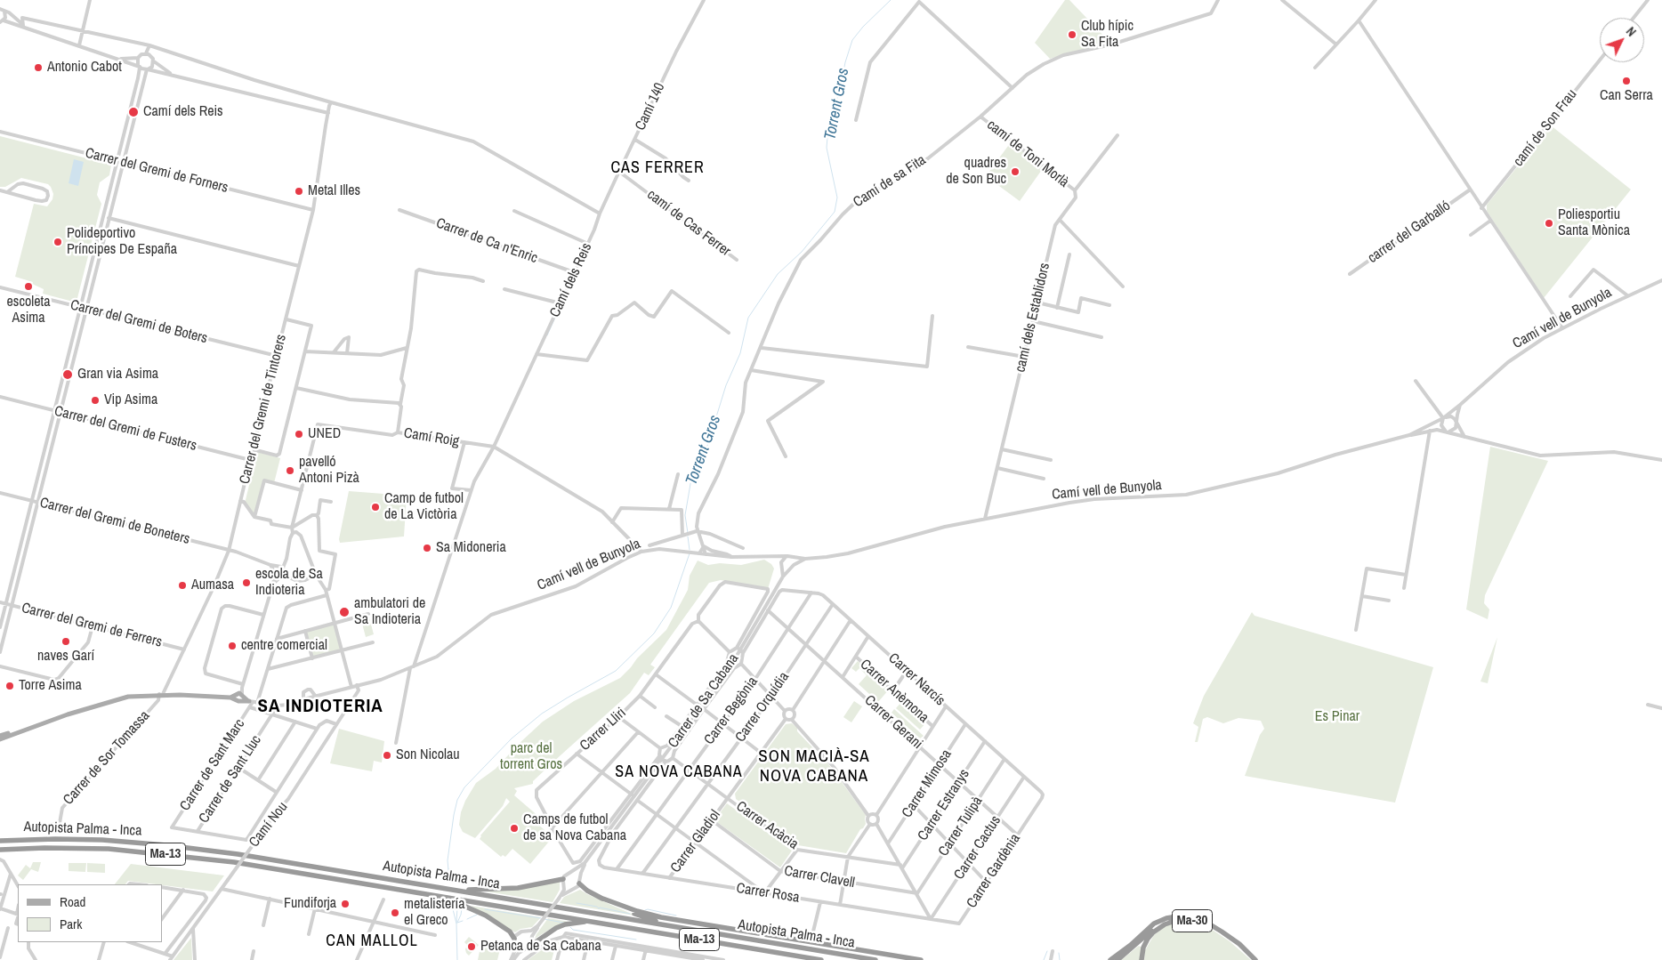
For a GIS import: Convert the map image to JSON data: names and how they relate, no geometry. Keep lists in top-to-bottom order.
{
  "streets": {
    "highway": ["Autopista Palma - Inca", "Ma-13", "Ma-30"],
    "street": [
      "Camí 140",
      "camí de Son Frau",
      "camí de Toni Morlà",
      "Carrer del Gremi de Forners",
      "Camí de sa Fita",
      "camí de Cas Ferrer",
      "carrer del Garballó",
      "Carrer de Ca n'Enric",
      "Camí dels Reis",
      "camí dels Establidors",
      "Camí vell de Bunyola",
      "Carrer del Gremi de Boters",
      "Carrer del Gremi de Tintorers",
      "Carrer del Gremi de Fusters",
      "Camí Roig",
      "Carrer del Gremi de Boneters",
      "Carrer del Gremi de Ferrers",
      "Carrer Narcís",
      "Carrer Anèmona",
      "Carrer de Sa Cabana",
      "Carrer Orquídia",
      "Carrer Begònia",
      "Carrer Gerani",
      "Carrer Lliri",
      "Carrer de Sor Tomassa",
      "Carrer de Sant Marc",
      "Carrer de Sant Lluc",
      "Carrer Mimosa",
      "Carrer Estranys",
      "Camí Nou",
      "Carrer Acàcia",
      "Carrer Tulipà",
      "Carrer Gladiol",
      "Carrer Cactus",
      "Carrer Gardènia",
      "Carrer Clavell",
      "Carrer Rosa"
    ]
  },
  "crossings": [
    ["Camí 140", "camí de Cas Ferrer"],
    ["Camí 140", "Camí dels Reis"],
    ["camí de Toni Morlà", "Camí de sa Fita"],
    ["camí de Toni Morlà", "camí dels Establidors"],
    ["Carrer del Gremi de Forners", "Carrer del Gremi de Tintorers"],
    ["Camí de sa Fita", "Camí vell de Bunyola"],
    ["Carrer de Ca n'Enric", "Camí dels Reis"],
    ["Camí dels Reis", "Camí vell de Bunyola"],
    ["Camí dels Reis", "Camí Roig"],
    ["camí dels Establidors", "Camí vell de Bunyola"],
    ["Camí vell de Bunyola", "Carrer de Sa Cabana"],
    ["Camí vell de Bunyola", "Carrer de Sant Marc"],
    ["Camí vell de Bunyola", "Carrer de Sant Lluc"],
    ["Camí vell de Bunyola", "Camí Nou"],
    ["Carrer del Gremi de Boters", "Carrer del Gremi de Tintorers"],
    ["Carrer del Gremi de Tintorers", "Carrer del Gremi de Fusters"],
    ["Carrer del Gremi de Tintorers", "Carrer del Gremi de Boneters"],
    ["Carrer del Gremi de Tintorers", "Carrer del Gremi de Ferrers"],
    ["Carrer del Gremi de Tintorers", "Carrer de Sor Tomassa"],
    ["Carrer Narcís", "Carrer Orquídia"],
    ["Carrer Narcís", "Carrer Begònia"],
    ["Carrer Narcís", "Carrer Gerani"],
    ["Carrer Narcís", "Carrer Mimosa"],
    ["Carrer Narcís", "Carrer Estranys"],
    ["Carrer Narcís", "Carrer Tulipà"],
    ["Carrer Narcís", "Carrer Cactus"],
    ["Carrer Narcís", "Carrer Gardènia"],
    ["Carrer de Sa Cabana", "Carrer Lliri"],
    ["Carrer Orquídia", "Carrer Gerani"],
    ["Carrer Orquídia", "Carrer Acàcia"],
    ["Carrer Orquídia", "Carrer Rosa"],
    ["Carrer Begònia", "Carrer Gerani"],
    ["Carrer Begònia", "Carrer Acàcia"],
    ["Carrer Begònia", "Carrer Rosa"],
    ["Carrer Gerani", "Carrer Mimosa"],
    ["Carrer Gerani", "Carrer Estranys"],
    ["Carrer Gerani", "Carrer Tulipà"],
    ["Carrer Gerani", "Carrer Cactus"],
    ["Carrer Gerani", "Carrer Gardènia"],
    ["Carrer de Sant Marc", "Carrer de Sant Lluc"],
    ["Carrer Estranys", "Carrer Acàcia"],
    ["Carrer Acàcia", "Carrer Gladiol"],
    ["Carrer Tulipà", "Carrer Clavell"],
    ["Carrer Gladiol", "Carrer Clavell"],
    ["Carrer Gladiol", "Carrer Rosa"],
    ["Carrer Cactus", "Carrer Gardènia"],
    ["Carrer Cactus", "Carrer Rosa"],
    ["Carrer Gardènia", "Carrer Rosa"]
  ],
  "districts": [
    "CAS FERRER",
    "SA INDIOTERIA",
    "SON MACIÀ-SA NOVA CABANA",
    "SA NOVA CABANA",
    "CAN MALLOL"
  ],
  "water": ["Torrent Gros"],
  "parks": ["Es Pinar", "parc del torrent Gros"],
  "places": [
    "Club hípic Sa Fita",
    "Antonio Cabot",
    "Can Serra",
    "Camí dels Reis",
    "quadres de Son Buc",
    "Metal Illes",
    "Poliesportiu Santa Mònica",
    "Polideportivo Príncipes De España",
    "escoleta Asima",
    "Gran via Asima",
    "Vip Asima",
    "UNED",
    "pavelló Antoni Pizà",
    "Camp de futbol de La Victòria",
    "Sa Midoneria",
    "escola de Sa Indioteria",
    "Aumasa",
    "ambulatori de Sa Indioteria",
    "naves Garí",
    "centre comercial",
    "Torre Asima",
    "Son Nicolau",
    "Camps de futbol de sa Nova Cabana",
    "Fundiforja",
    "metalistería el Greco",
    "Petanca de Sa Cabana"
  ],
  "legend": ["Road", "Park"],
  "north": "top right"
}
